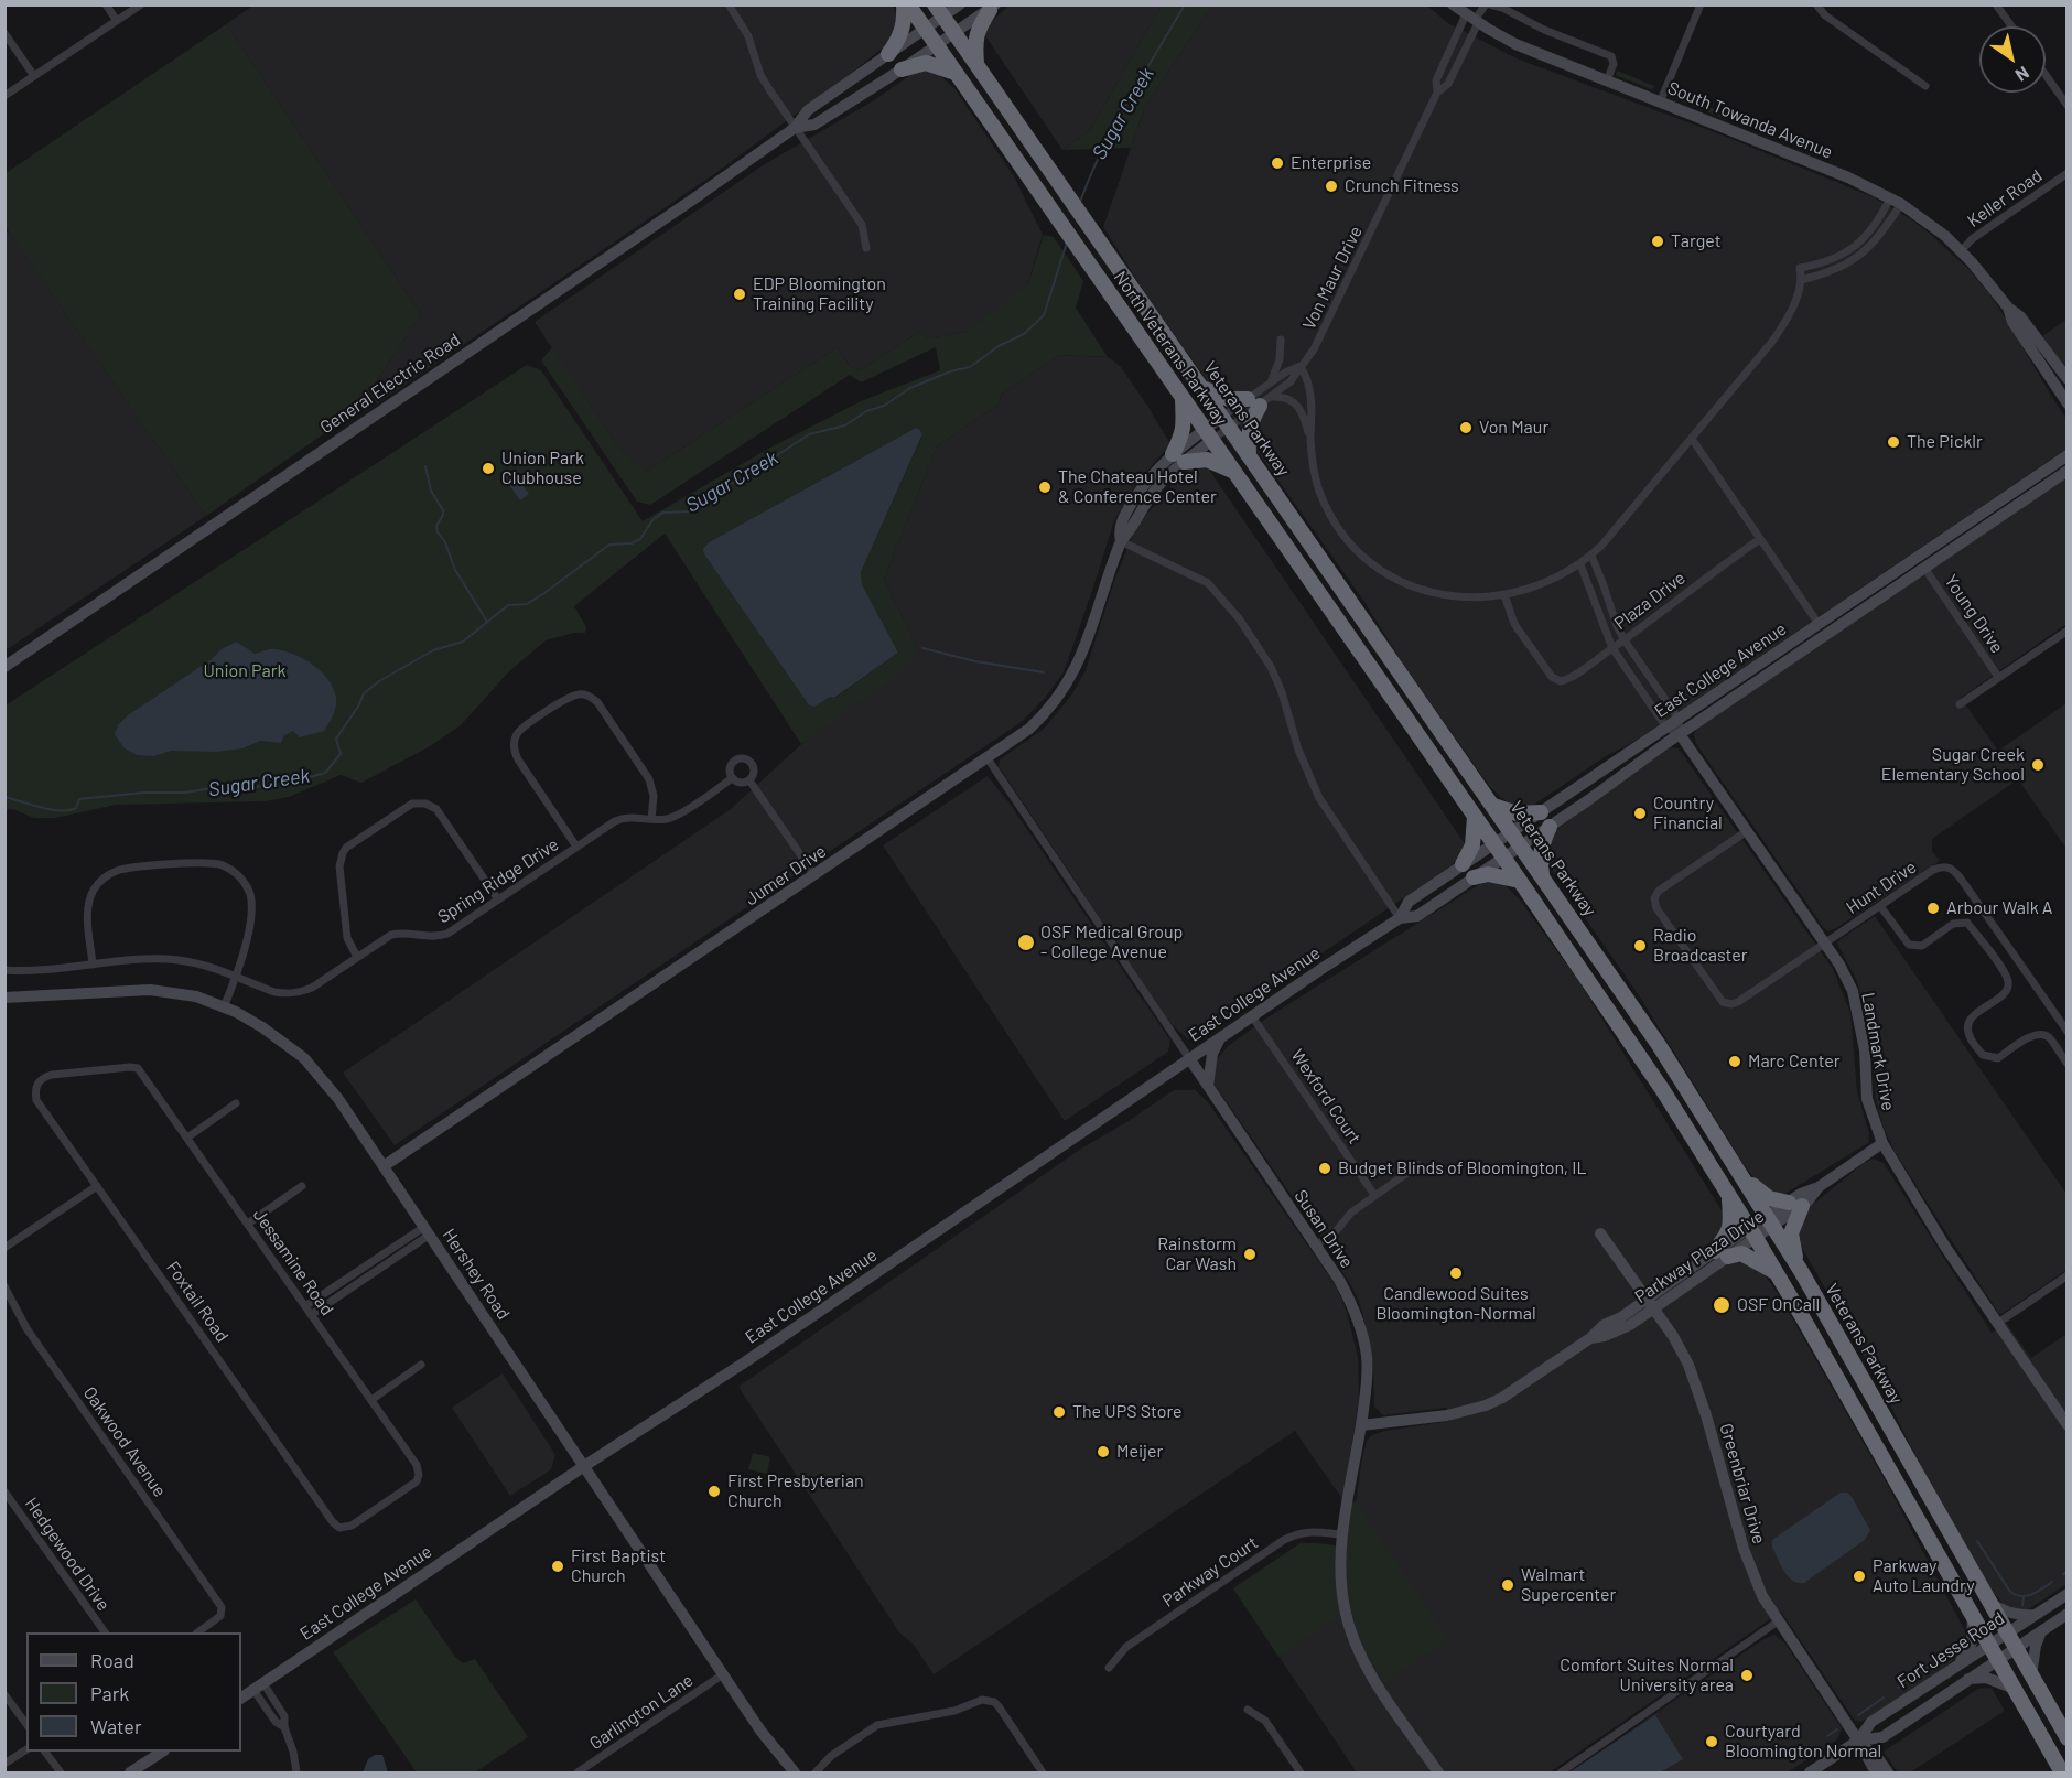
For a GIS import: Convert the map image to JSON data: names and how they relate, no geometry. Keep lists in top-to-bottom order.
{
  "streets": {
    "highway": ["North Veterans Parkway", "Veterans Parkway"],
    "main road": [
      "South Towanda Avenue",
      "General Electric Road",
      "East College Avenue",
      "Jumer Drive",
      "Landmark Drive",
      "Susan Drive",
      "Parkway Plaza Drive",
      "Hershey Road",
      "Greenbriar Drive",
      "Fort Jesse Road"
    ],
    "street": [
      "Keller Road",
      "Von Maur Drive",
      "Plaza Drive",
      "Young Drive",
      "Spring Ridge Drive",
      "Hunt Drive",
      "Wexford Court",
      "Jessamine Road",
      "Foxtail Road",
      "Oakwood Avenue",
      "Hedgewood Drive",
      "Parkway Court",
      "Garlington Lane"
    ]
  },
  "crossings": [
    ["South Towanda Avenue", "Keller Road"],
    ["South Towanda Avenue", "Von Maur Drive"],
    ["Von Maur Drive", "Veterans Parkway"],
    ["Von Maur Drive", "Jumer Drive"],
    ["North Veterans Parkway", "General Electric Road"],
    ["North Veterans Parkway", "East College Avenue"],
    ["North Veterans Parkway", "Jumer Drive"],
    ["General Electric Road", "Veterans Parkway"],
    ["Veterans Parkway", "East College Avenue"],
    ["Veterans Parkway", "Jumer Drive"],
    ["Veterans Parkway", "Parkway Plaza Drive"],
    ["Veterans Parkway", "Fort Jesse Road"],
    ["Young Drive", "East College Avenue"],
    ["East College Avenue", "Landmark Drive"],
    ["East College Avenue", "Wexford Court"],
    ["East College Avenue", "Susan Drive"],
    ["East College Avenue", "Hershey Road"],
    ["Jumer Drive", "Susan Drive"],
    ["Jumer Drive", "Hershey Road"],
    ["Hunt Drive", "Landmark Drive"],
    ["Landmark Drive", "Parkway Plaza Drive"],
    ["Susan Drive", "Parkway Plaza Drive"],
    ["Susan Drive", "Parkway Court"],
    ["Parkway Plaza Drive", "Greenbriar Drive"],
    ["Jessamine Road", "Foxtail Road"],
    ["Hershey Road", "Garlington Lane"],
    ["Greenbriar Drive", "Fort Jesse Road"]
  ],
  "water": ["Sugar Creek"],
  "parks": ["Union Park"],
  "places": [
    "Enterprise",
    "Crunch Fitness",
    "Target",
    "EDP Bloomington Training Facility",
    "Von Maur",
    "The Picklr",
    "Union Park Clubhouse",
    "The Chateau Hotel & Conference Center",
    "Sugar Creek Elementary School",
    "Country Financial",
    "Arbour Walk A",
    "OSF Medical Group - College Avenue",
    "Radio Broadcaster",
    "Marc Center",
    "Budget Blinds of Bloomington, IL",
    "Rainstorm Car Wash",
    "Candlewood Suites Bloomington-Normal",
    "OSF OnCall",
    "The UPS Store",
    "Meijer",
    "First Presbyterian Church",
    "First Baptist Church",
    "Parkway Auto Laundry",
    "Walmart Supercenter",
    "Comfort Suites Normal University area",
    "Courtyard Bloomington Normal"
  ],
  "legend": ["Road", "Park", "Water"],
  "north": "bottom right"
}
